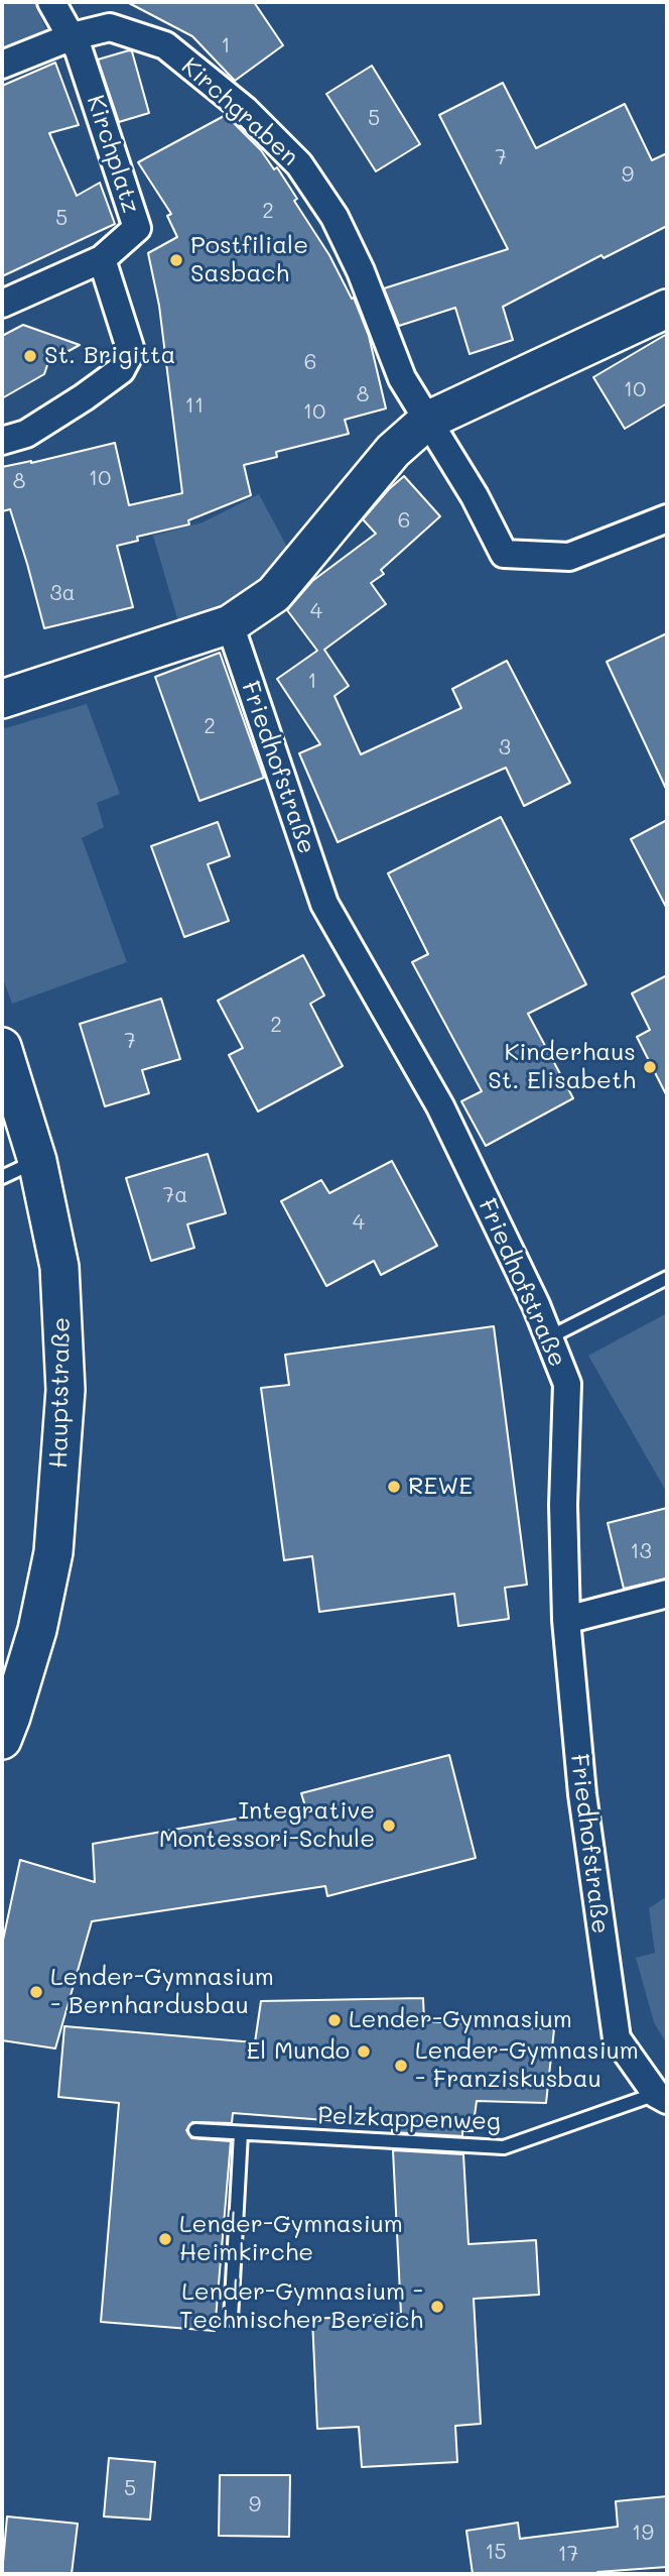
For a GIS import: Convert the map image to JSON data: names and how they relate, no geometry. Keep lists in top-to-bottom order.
{
  "streets": {
    "street": [
      "Kirchgraben",
      "Kirchplatz",
      "Friedhofstraße",
      "Hauptstraße"
    ],
    "lane": ["Pelzkappenweg"]
  },
  "crossings": [
    ["Kirchgraben", "Kirchplatz"],
    ["Friedhofstraße", "Pelzkappenweg"]
  ],
  "places": [
    "Postfiliale Sasbach",
    "St. Brigitta",
    "Kinderhaus St. Elisabeth",
    "REWE",
    "Integrative Montessori-Schule",
    "Lender-Gymnasium - Bernhardusbau",
    "Lender-Gymnasium",
    "El Mundo",
    "Lender-Gymnasium - Franziskusbau",
    "Lender-Gymnasium Heimkirche",
    "Lender-Gymnasium - Technischer Bereich"
  ],
  "house_numbers": [
    "1",
    "5",
    "7",
    "9",
    "2",
    "5",
    "6",
    "10",
    "8",
    "11",
    "10",
    "10",
    "8",
    "6",
    "3a",
    "4",
    "1",
    "2",
    "3",
    "2",
    "7",
    "7a",
    "4",
    "13",
    "5",
    "9",
    "19",
    "15",
    "17"
  ]
}
